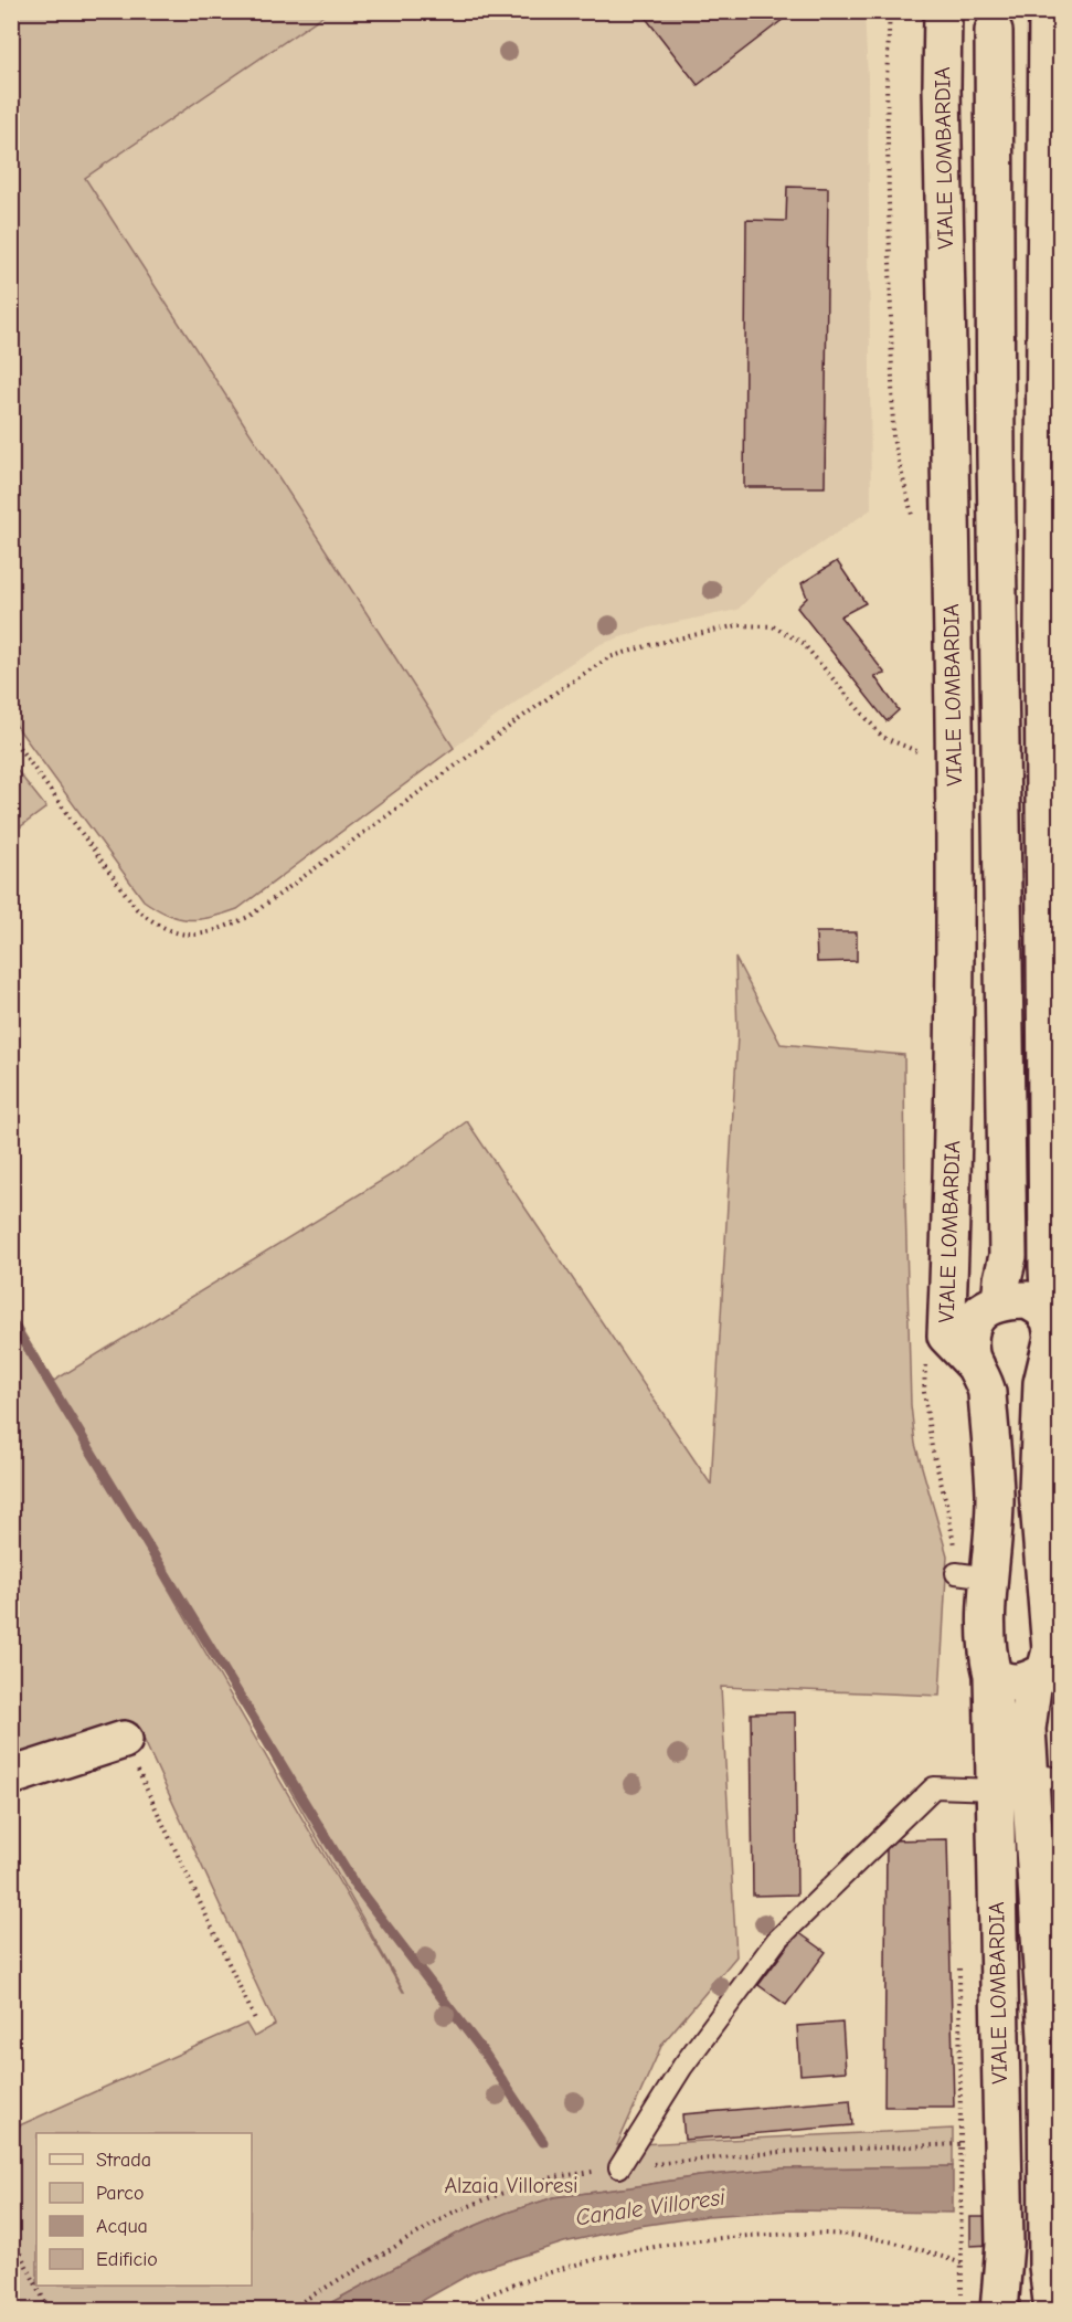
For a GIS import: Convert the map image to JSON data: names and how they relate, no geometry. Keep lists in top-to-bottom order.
{
  "streets": {
    "main road": ["VIALE LOMBARDIA"]
  },
  "water": ["Canale Villoresi"],
  "parks": ["Alzaia Villoresi"],
  "legend": [
    "Strada",
    "Parco",
    "Acqua",
    "Edificio"
  ]
}
